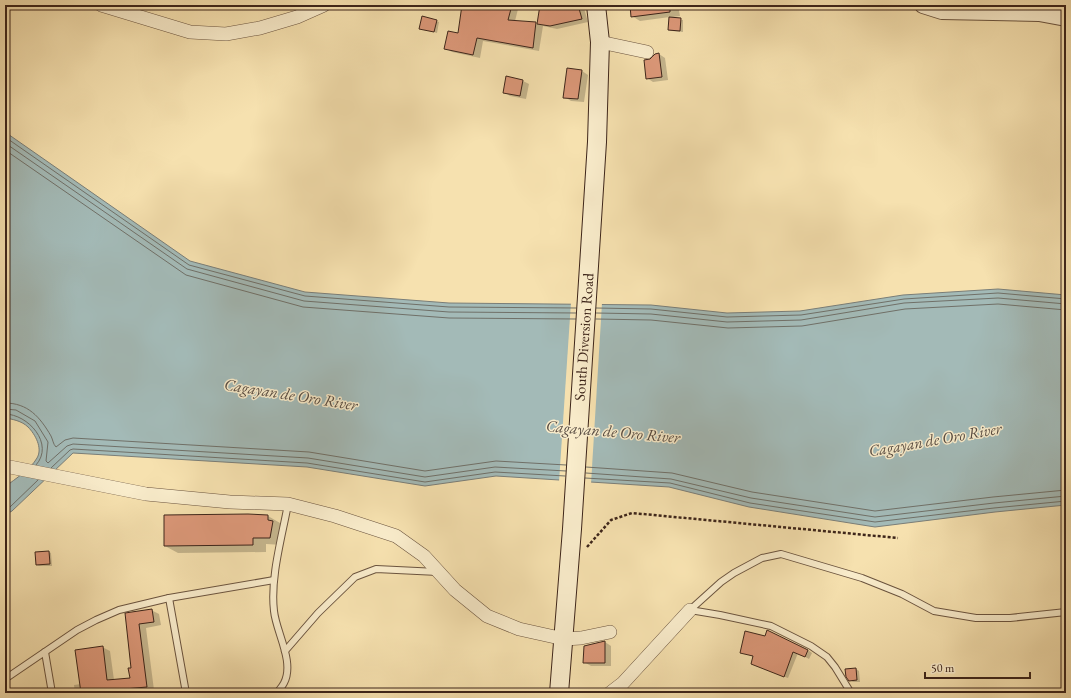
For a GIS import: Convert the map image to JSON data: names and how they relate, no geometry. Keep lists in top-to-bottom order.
{
  "streets": {
    "main road": ["South Diversion Road"]
  },
  "water": ["Cagayan de Oro River"],
  "scale_bar": "50 m"
}
